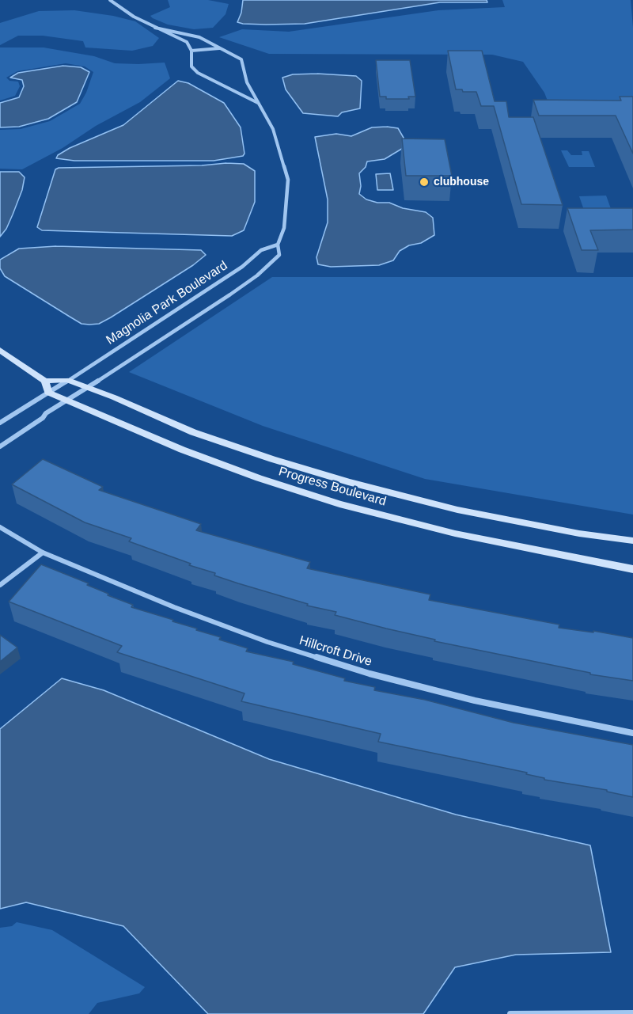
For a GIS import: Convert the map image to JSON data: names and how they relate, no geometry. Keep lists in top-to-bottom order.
{
  "streets": {
    "main road": ["Progress Boulevard"],
    "street": ["Magnolia Park Boulevard", "Hillcroft Drive"]
  },
  "crossings": [
    ["Magnolia Park Boulevard", "Progress Boulevard"]
  ],
  "places": ["clubhouse"]
}
